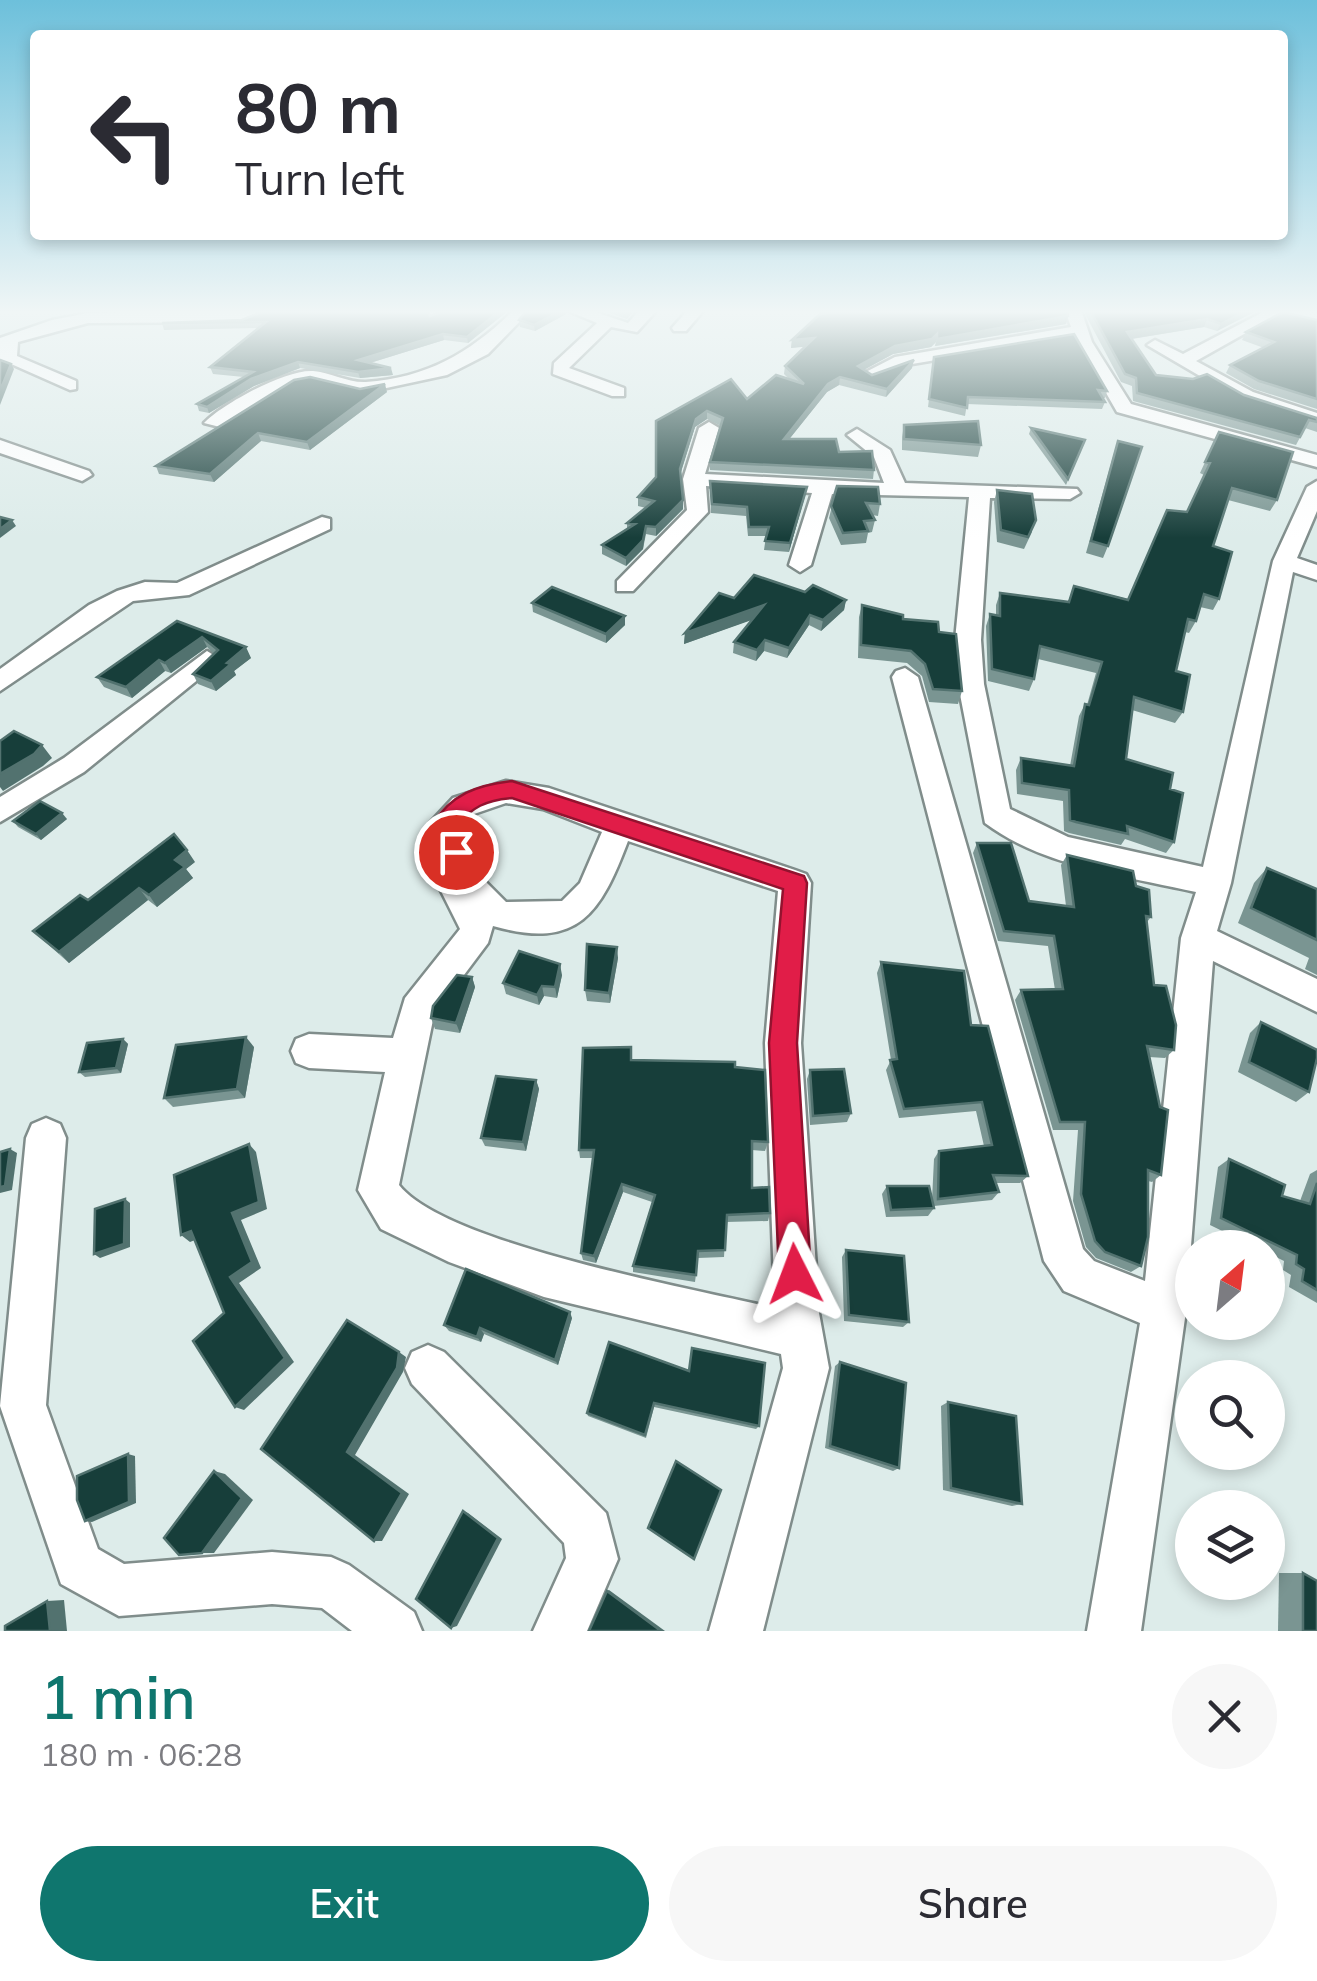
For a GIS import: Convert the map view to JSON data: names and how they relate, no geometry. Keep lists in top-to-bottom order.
{
  "north": "top right",
  "page": {
    "turn": ["80 m", "Turn left"],
    "heading": ["1 min", "180 m · 06:28"],
    "buttons": ["Exit", "Share"]
  }
}
